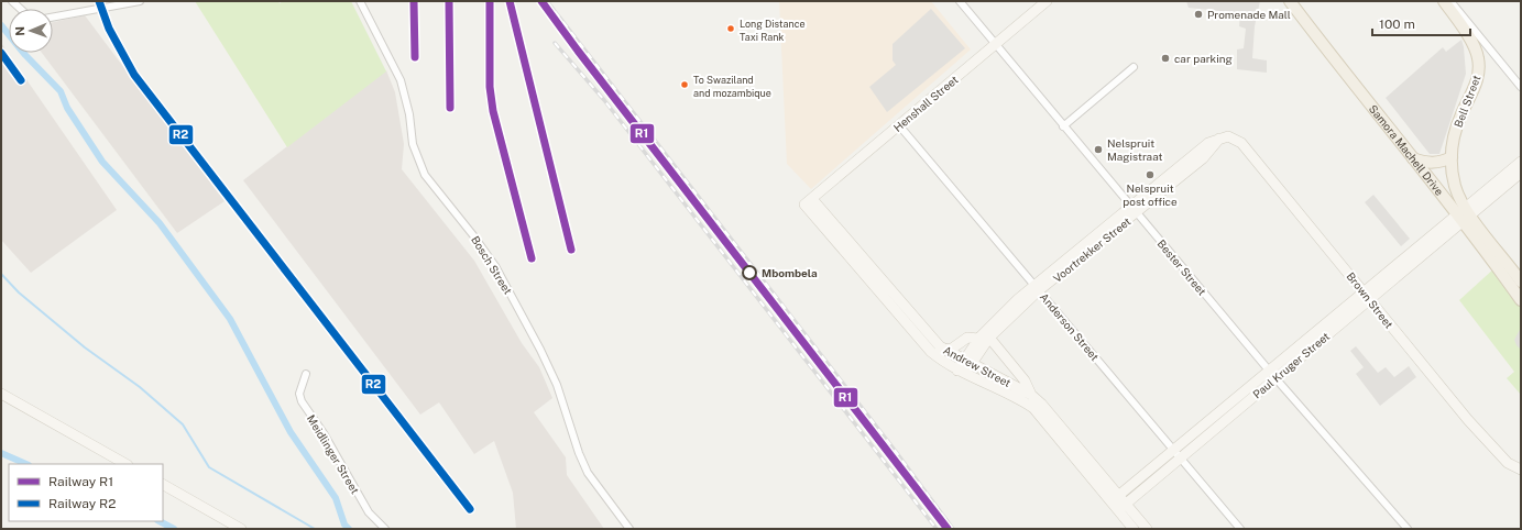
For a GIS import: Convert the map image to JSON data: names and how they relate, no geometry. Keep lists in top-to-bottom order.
{
  "streets": {
    "main road": ["Bell Street", "Samora Machell Drive"],
    "street": [
      "Henshall Street",
      "Voortrekker Street",
      "Bosch Street",
      "Bester Street",
      "Brown Street",
      "Anderson Street",
      "Paul Kruger Street",
      "Andrew Street",
      "Meidlinger Street"
    ]
  },
  "crossings": [
    ["Bell Street", "Samora Machell Drive"],
    ["Bell Street", "Paul Kruger Street"],
    ["Henshall Street", "Bester Street"],
    ["Henshall Street", "Anderson Street"],
    ["Henshall Street", "Andrew Street"],
    ["Samora Machell Drive", "Paul Kruger Street"],
    ["Voortrekker Street", "Bester Street"],
    ["Voortrekker Street", "Brown Street"],
    ["Voortrekker Street", "Anderson Street"],
    ["Voortrekker Street", "Andrew Street"],
    ["Bester Street", "Paul Kruger Street"],
    ["Brown Street", "Paul Kruger Street"],
    ["Anderson Street", "Paul Kruger Street"],
    ["Paul Kruger Street", "Andrew Street"]
  ],
  "places": [
    "Promenade Mall",
    "Long Distance Taxi Rank",
    "car parking",
    "To Swaziland and mozambique",
    "Nelspruit Magistraat",
    "Nelspruit post office",
    "Mbombela"
  ],
  "lines": ["rail line R1", "rail line R2"],
  "legend": ["Railway R1", "Railway R2"],
  "scale_bar": "100 m",
  "north": "left"
}
